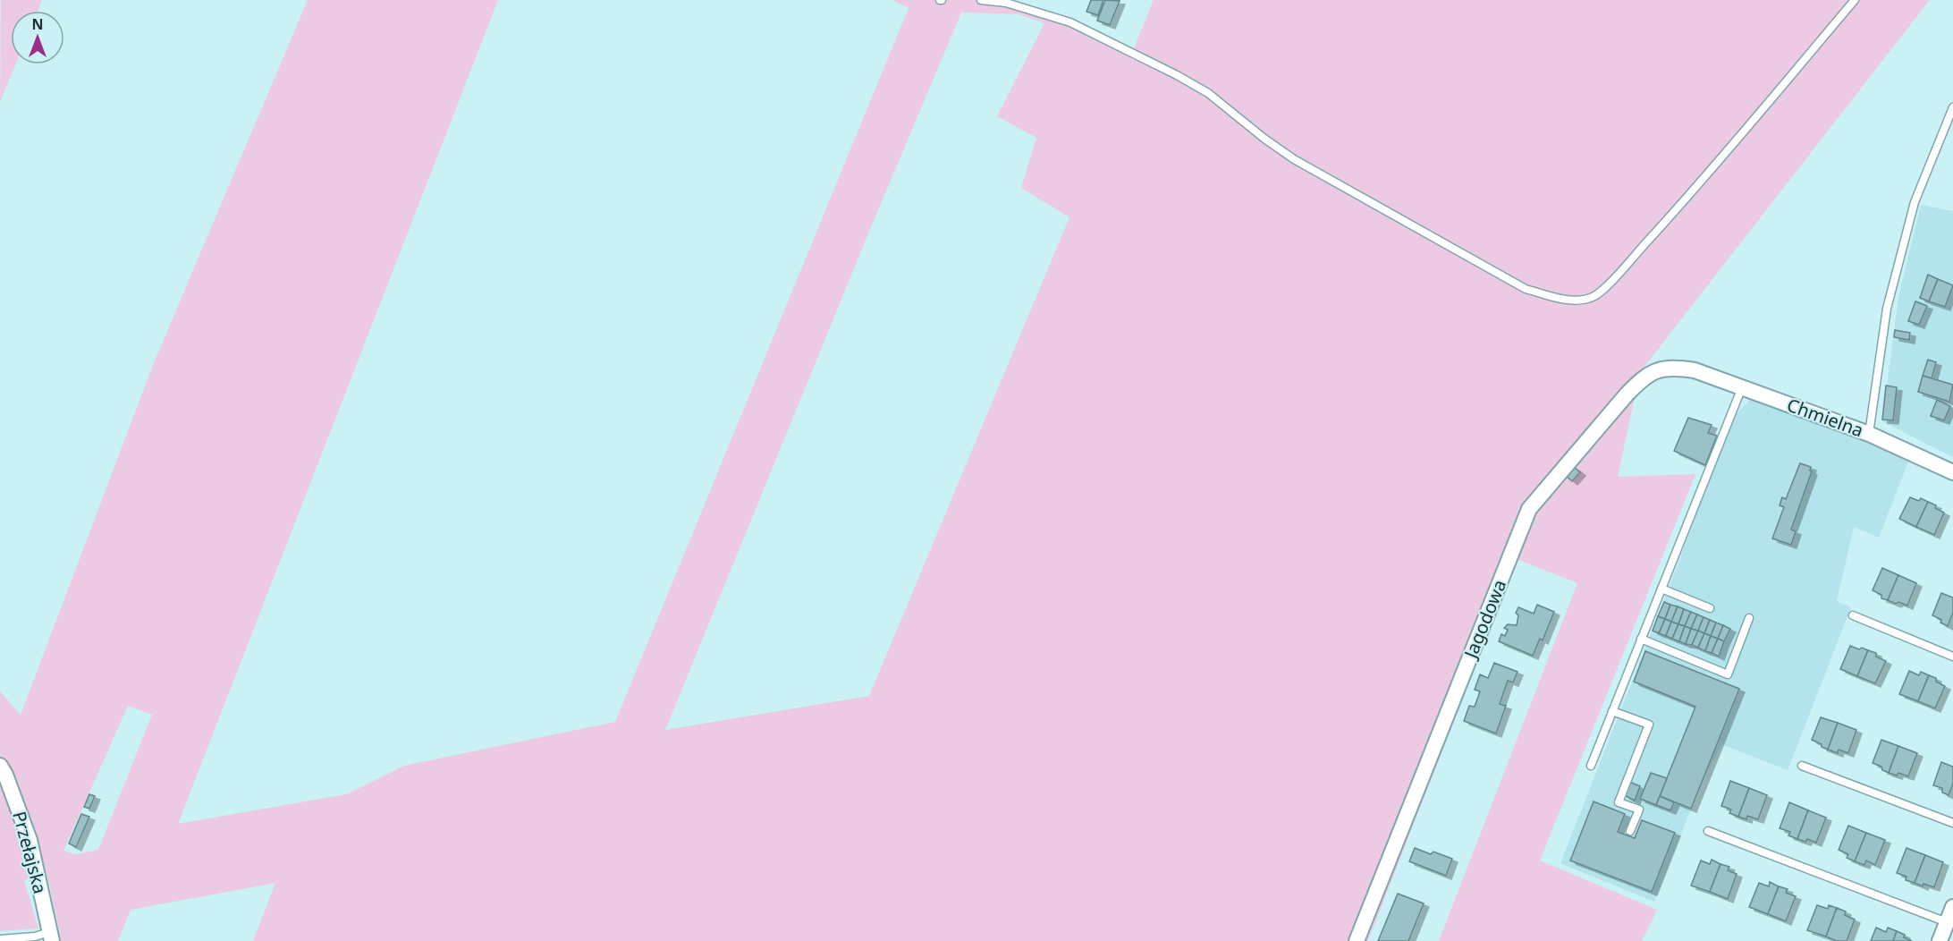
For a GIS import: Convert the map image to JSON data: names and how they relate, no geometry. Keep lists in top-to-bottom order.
{
  "streets": {
    "street": ["Chmielna", "Jagodowa", "Przełajska"]
  },
  "crossings": [
    ["Chmielna", "Jagodowa"]
  ],
  "north": "top"
}
